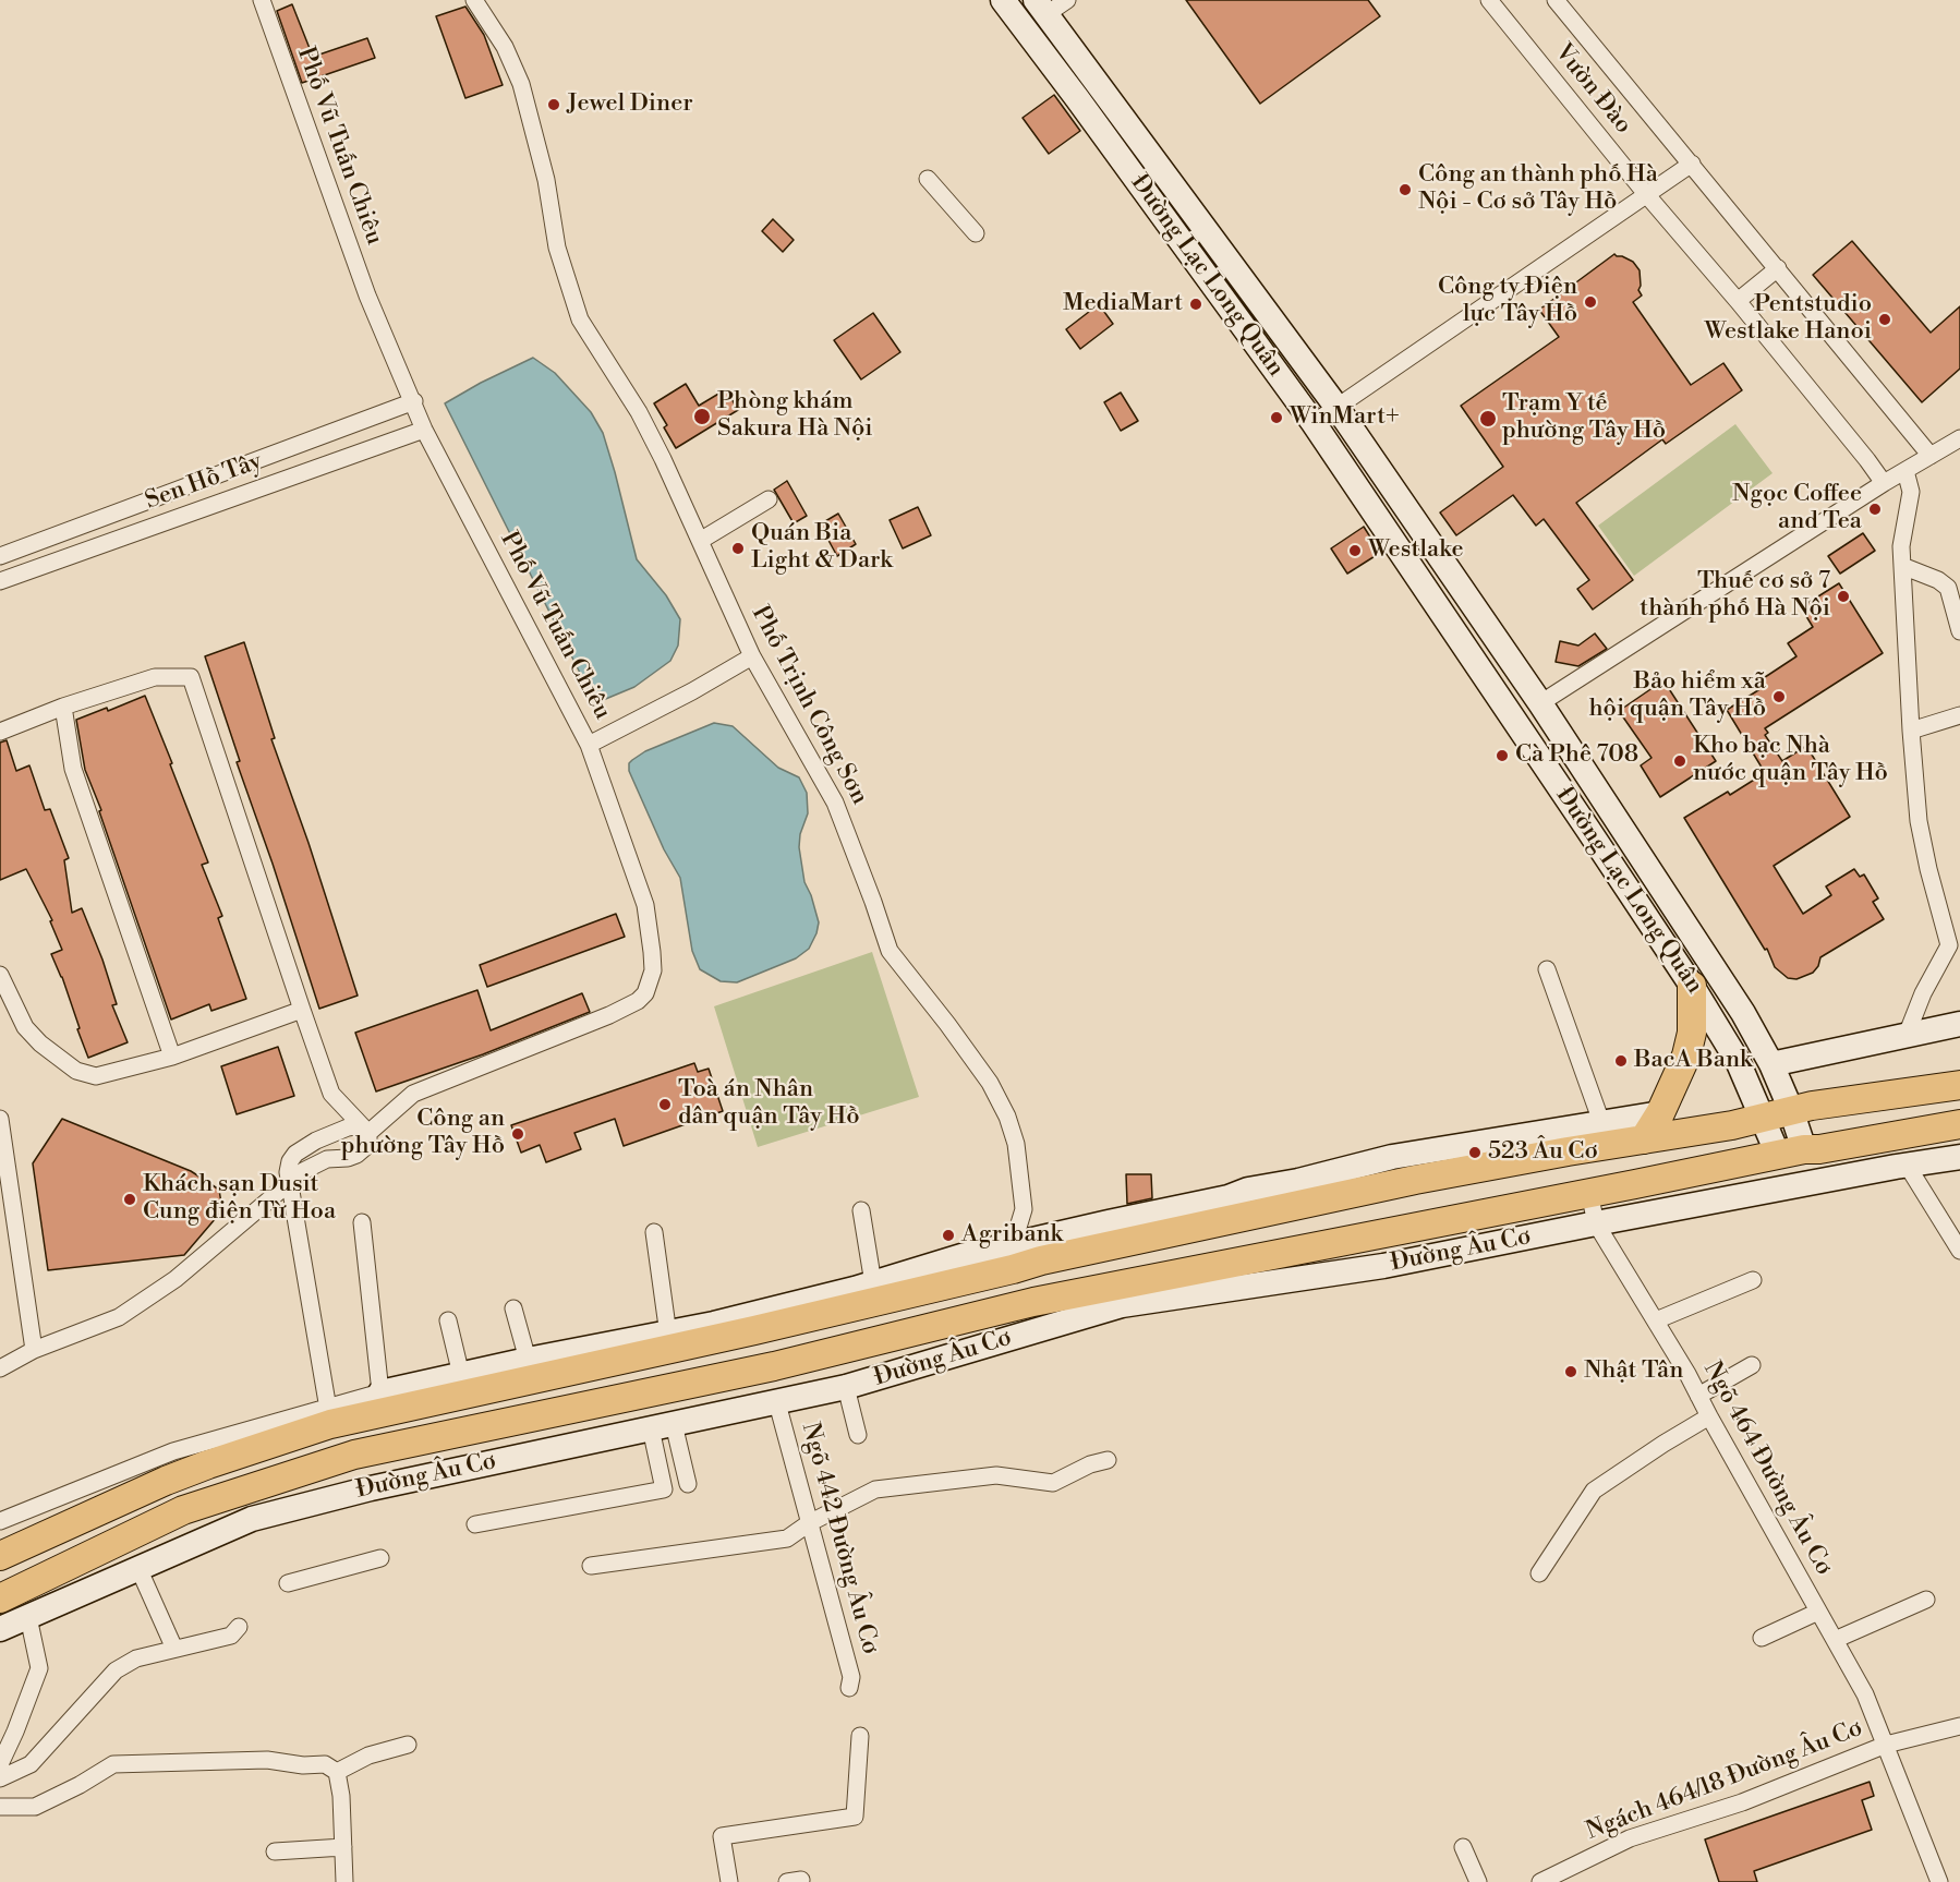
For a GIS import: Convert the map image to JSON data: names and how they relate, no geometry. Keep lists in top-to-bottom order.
{
  "streets": {
    "main road": ["Đường Âu Cơ"],
    "street": [
      "Vườn Đào",
      "Phố Vũ Tuấn Chiêu",
      "Đường Lạc Long Quân",
      "Sen Hồ Tây",
      "Phố Trịnh Công Sơn",
      "Ngõ 464 Đường Âu Cơ",
      "Ngõ 442 Đường Âu Cơ",
      "Ngách 464/18 Đường Âu Cơ"
    ]
  },
  "crossings": [
    ["Phố Vũ Tuấn Chiêu", "Sen Hồ Tây"],
    ["Đường Lạc Long Quân", "Đường Âu Cơ"],
    ["Đường Âu Cơ", "Ngõ 464 Đường Âu Cơ"],
    ["Đường Âu Cơ", "Ngõ 442 Đường Âu Cơ"],
    ["Ngõ 464 Đường Âu Cơ", "Ngách 464/18 Đường Âu Cơ"]
  ],
  "places": [
    "Jewel Diner",
    "Công an thành phố Hà Nội - Cơ sở Tây Hồ",
    "Công ty Điện lực Tây Hồ",
    "MediaMart",
    "Pentstudio Westlake Hanoi",
    "Phòng khám Sakura Hà Nội",
    "WinMart+",
    "Trạm Y tế phường Tây Hồ",
    "Ngọc Coffee and Tea",
    "Quán Bia Light & Dark",
    "Westlake",
    "Thuế cơ sở 7 thành phố Hà Nội",
    "Bảo hiểm xã hội quận Tây Hồ",
    "Cà Phê 708",
    "Kho bạc Nhà nước quận Tây Hồ",
    "BacA Bank",
    "Toà án Nhân dân quận Tây Hồ",
    "Công an phường Tây Hồ",
    "523 Âu Cơ",
    "Khách sạn Dusit Cung điện Từ Hoa",
    "Agribank",
    "Nhật Tân"
  ]
}
